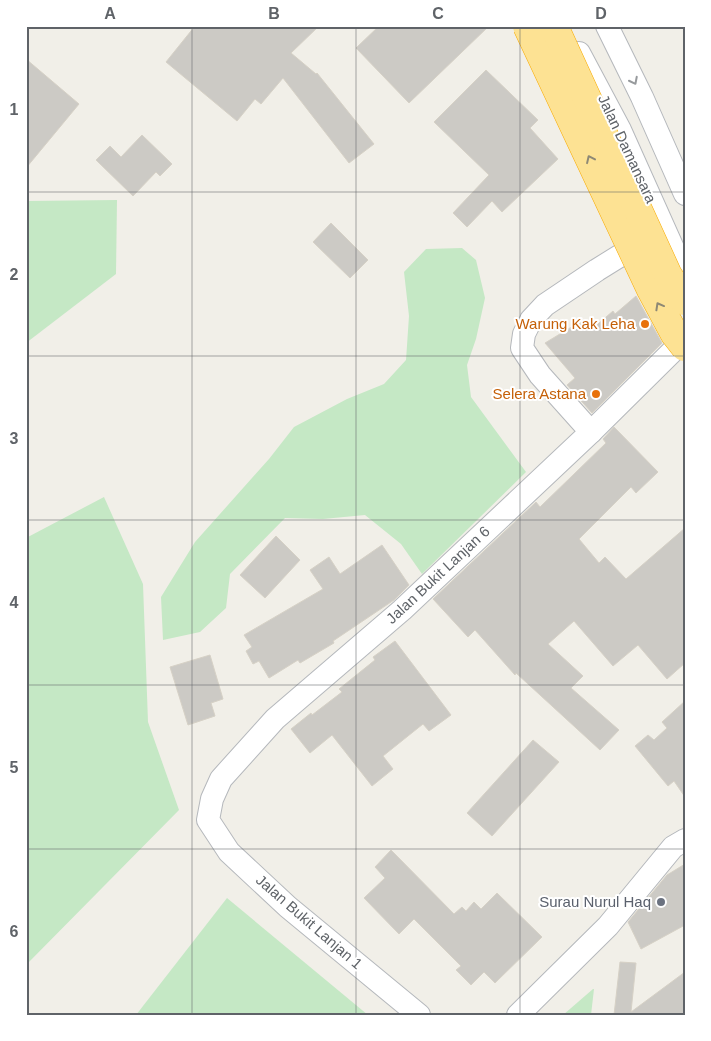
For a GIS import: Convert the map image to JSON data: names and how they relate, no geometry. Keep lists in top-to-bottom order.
{
  "streets": {
    "street": ["Jalan Damansara", "Jalan Bukit Lanjan 6", "Jalan Bukit Lanjan 1"]
  },
  "crossings": [
    ["Jalan Bukit Lanjan 6", "Jalan Bukit Lanjan 1"]
  ],
  "places": ["Warung Kak Leha", "Selera Astana", "Surau Nurul Haq"],
  "grid": {
    "columns": [
      "A",
      "B",
      "C",
      "D"
    ],
    "rows": [
      "1",
      "2",
      "3",
      "4",
      "5",
      "6"
    ]
  }
}
